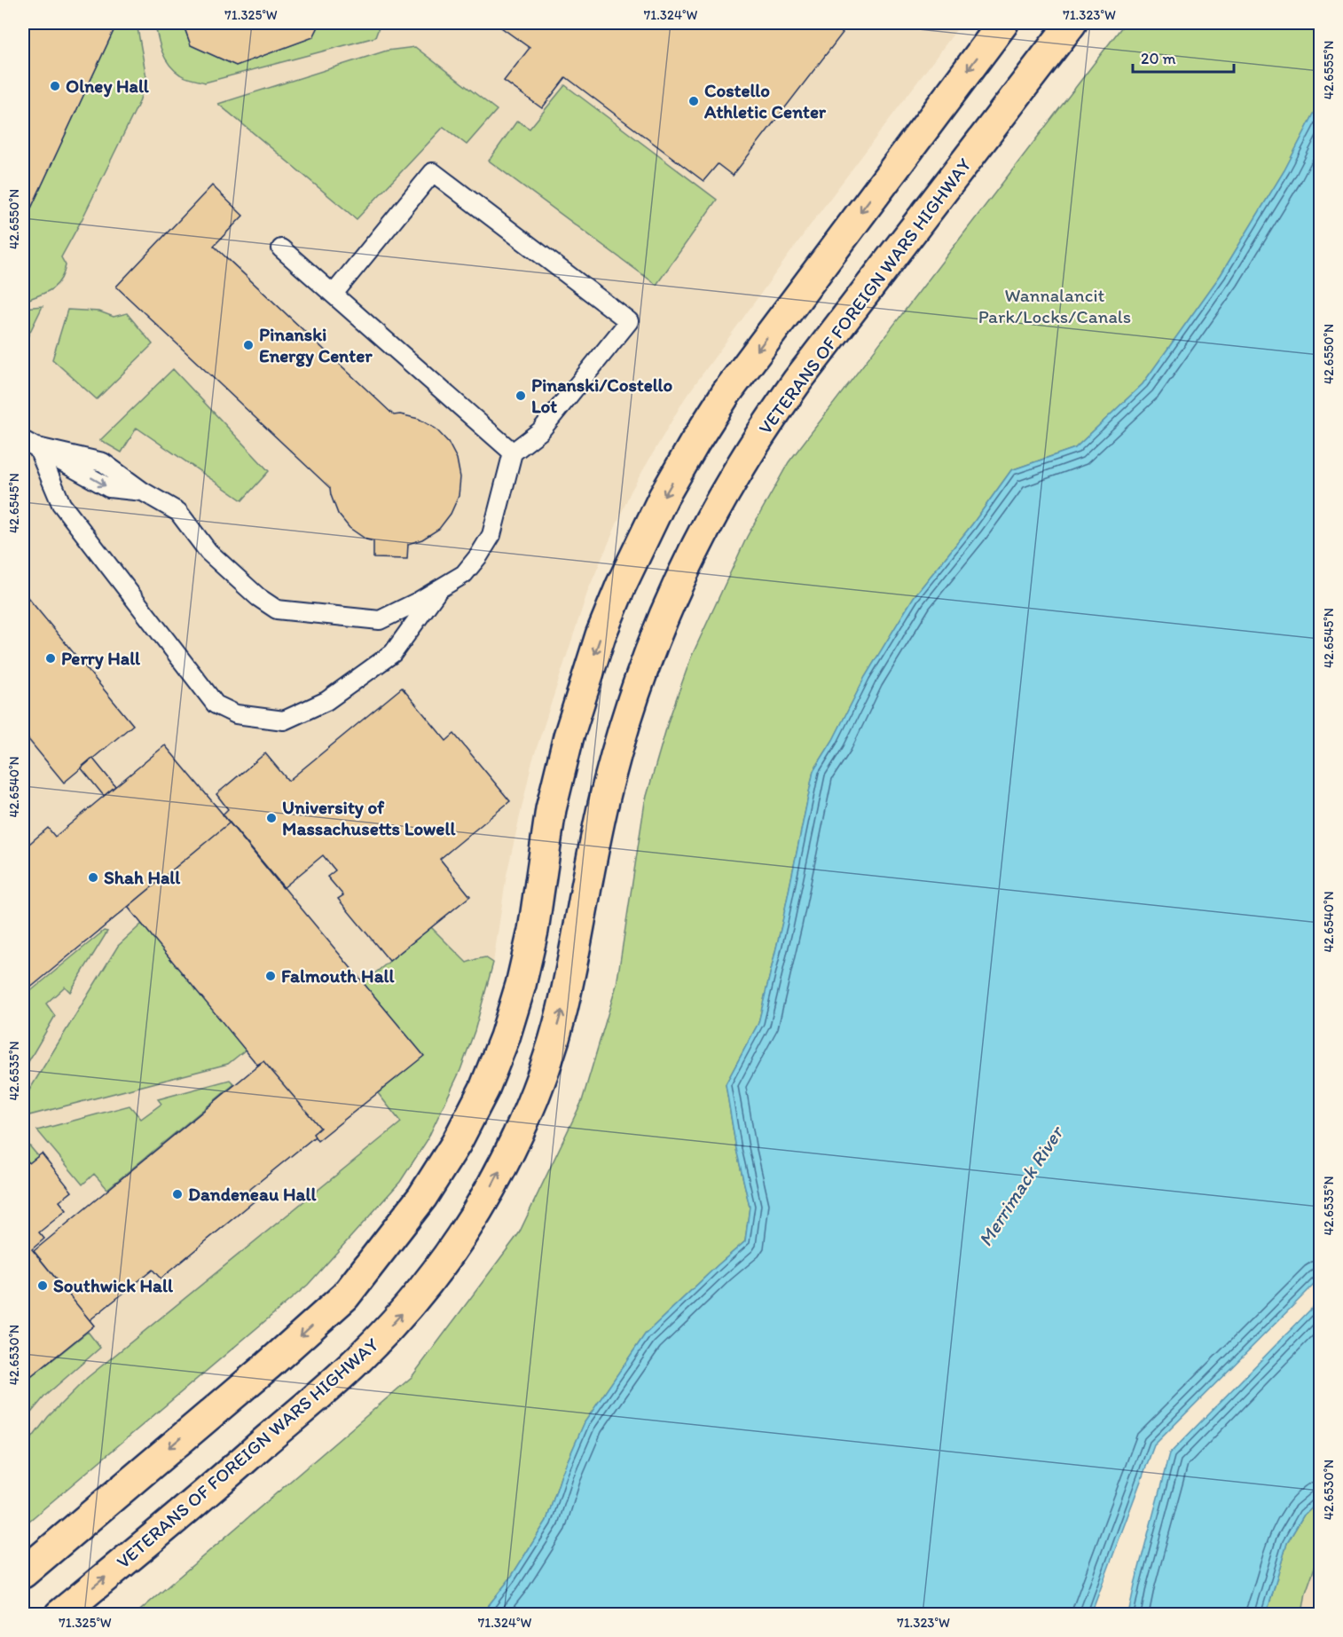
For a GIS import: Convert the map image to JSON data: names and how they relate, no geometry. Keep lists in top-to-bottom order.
{
  "streets": {
    "main road": ["VETERANS OF FOREIGN WARS HIGHWAY"]
  },
  "water": ["Merrimack River"],
  "parks": ["Wannalancit Park/Locks/Canals"],
  "places": [
    "Olney Hall",
    "Costello Athletic Center",
    "Pinanski Energy Center",
    "Pinanski/Costello Lot",
    "Perry Hall",
    "University of Massachusetts Lowell",
    "Shah Hall",
    "Falmouth Hall",
    "Dandeneau Hall",
    "Southwick Hall"
  ],
  "scale_bar": "20 m",
  "coordinates": [
    "71.325°W",
    "71.324°W",
    "71.323°W",
    "42.6555°N",
    "42.6550°N",
    "42.6545°N",
    "42.6540°N",
    "42.6535°N",
    "42.6530°N"
  ]
}
